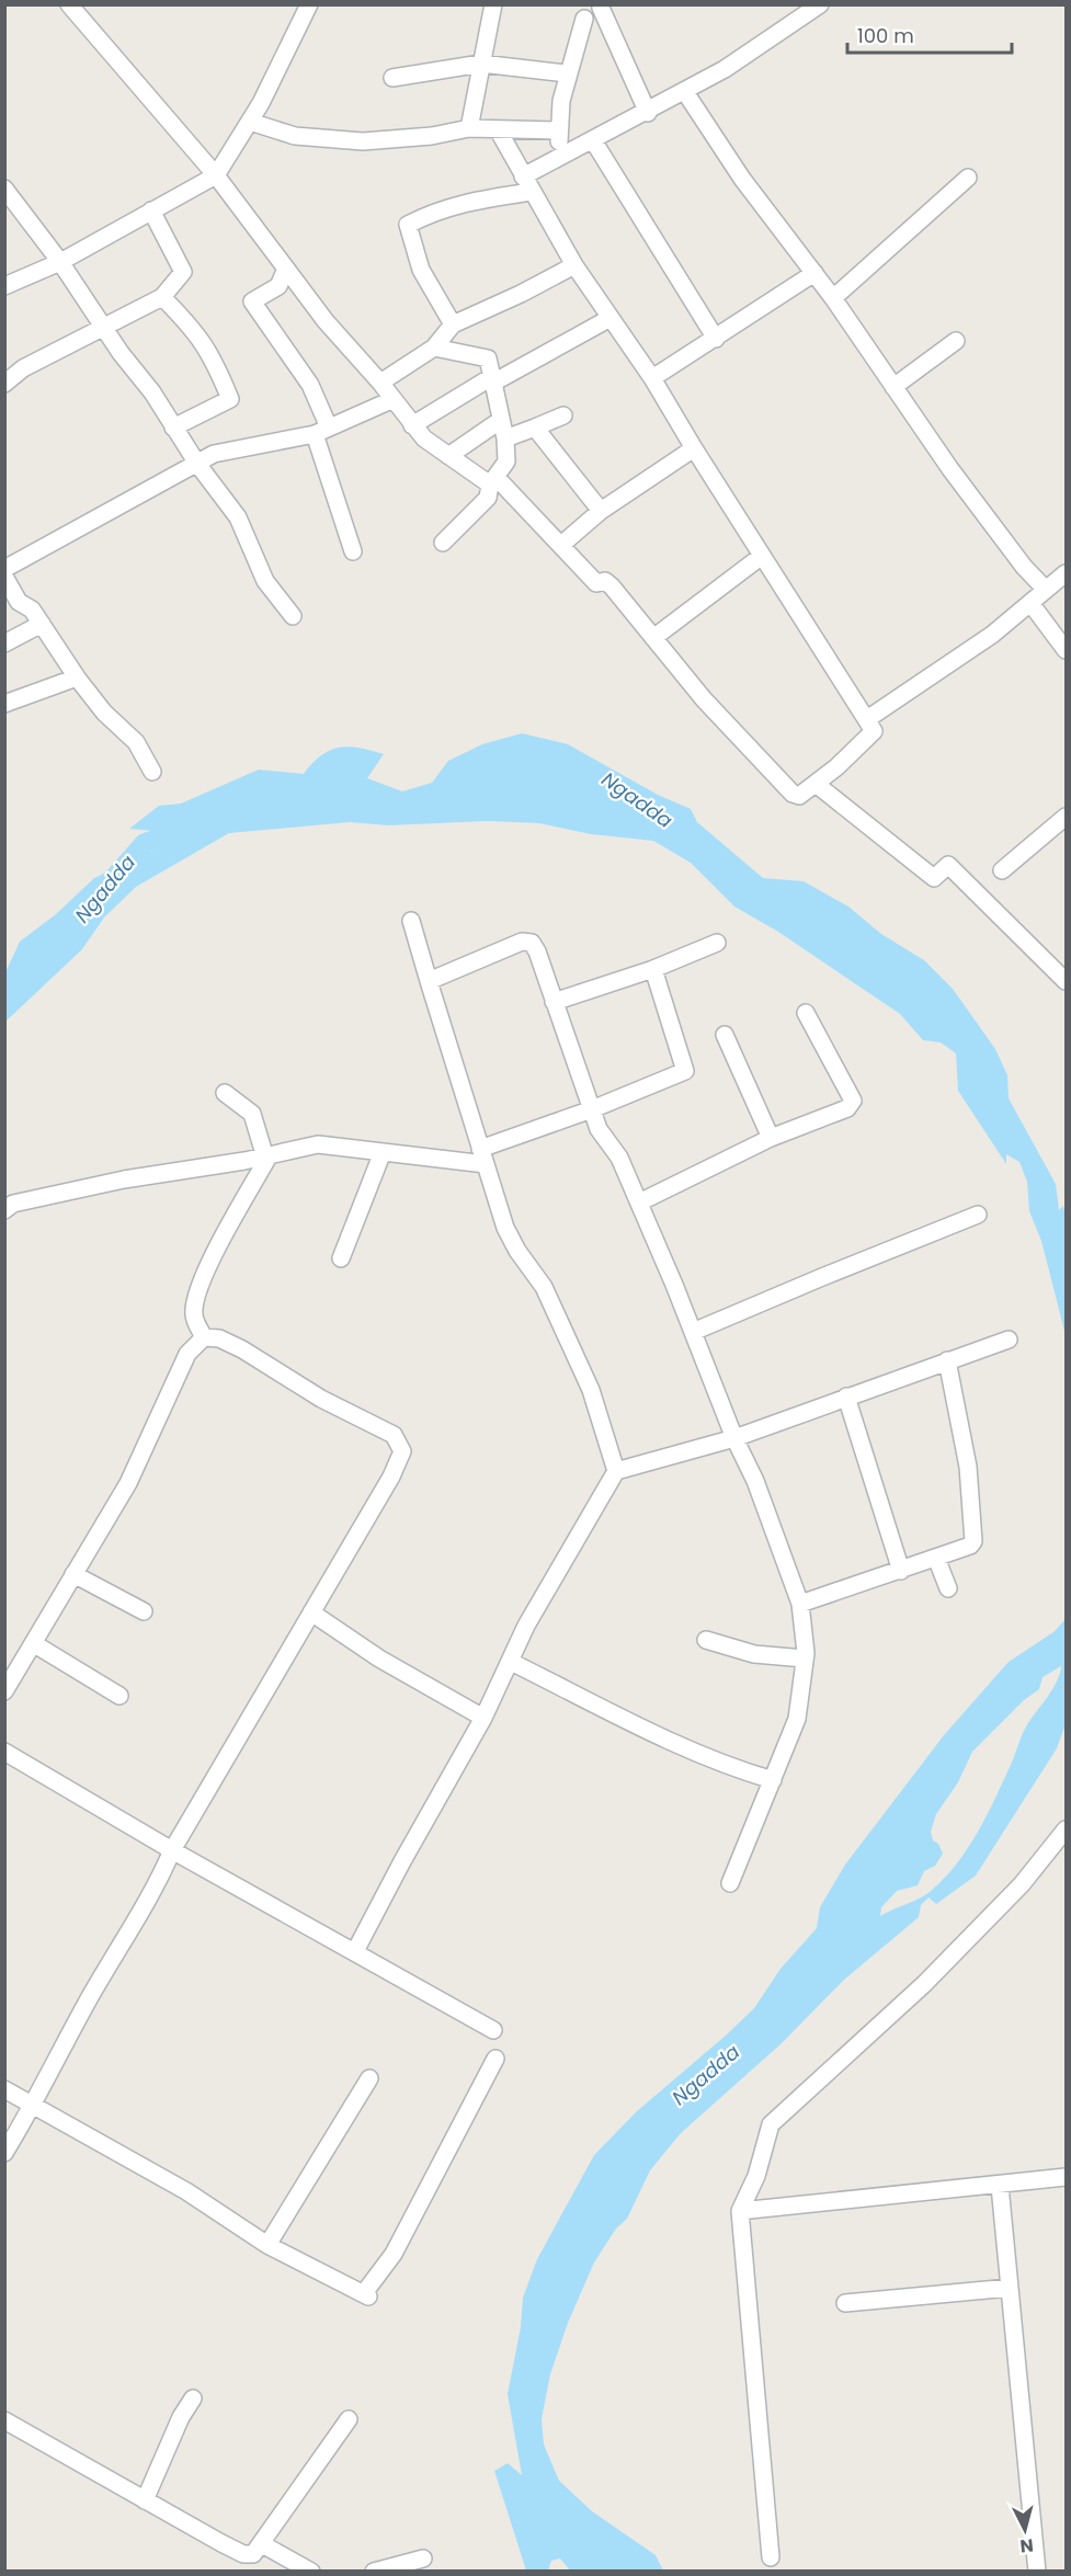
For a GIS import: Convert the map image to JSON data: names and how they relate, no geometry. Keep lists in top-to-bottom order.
{
  "water": ["Ngadda"],
  "scale_bar": "100 m",
  "north": "bottom"
}
